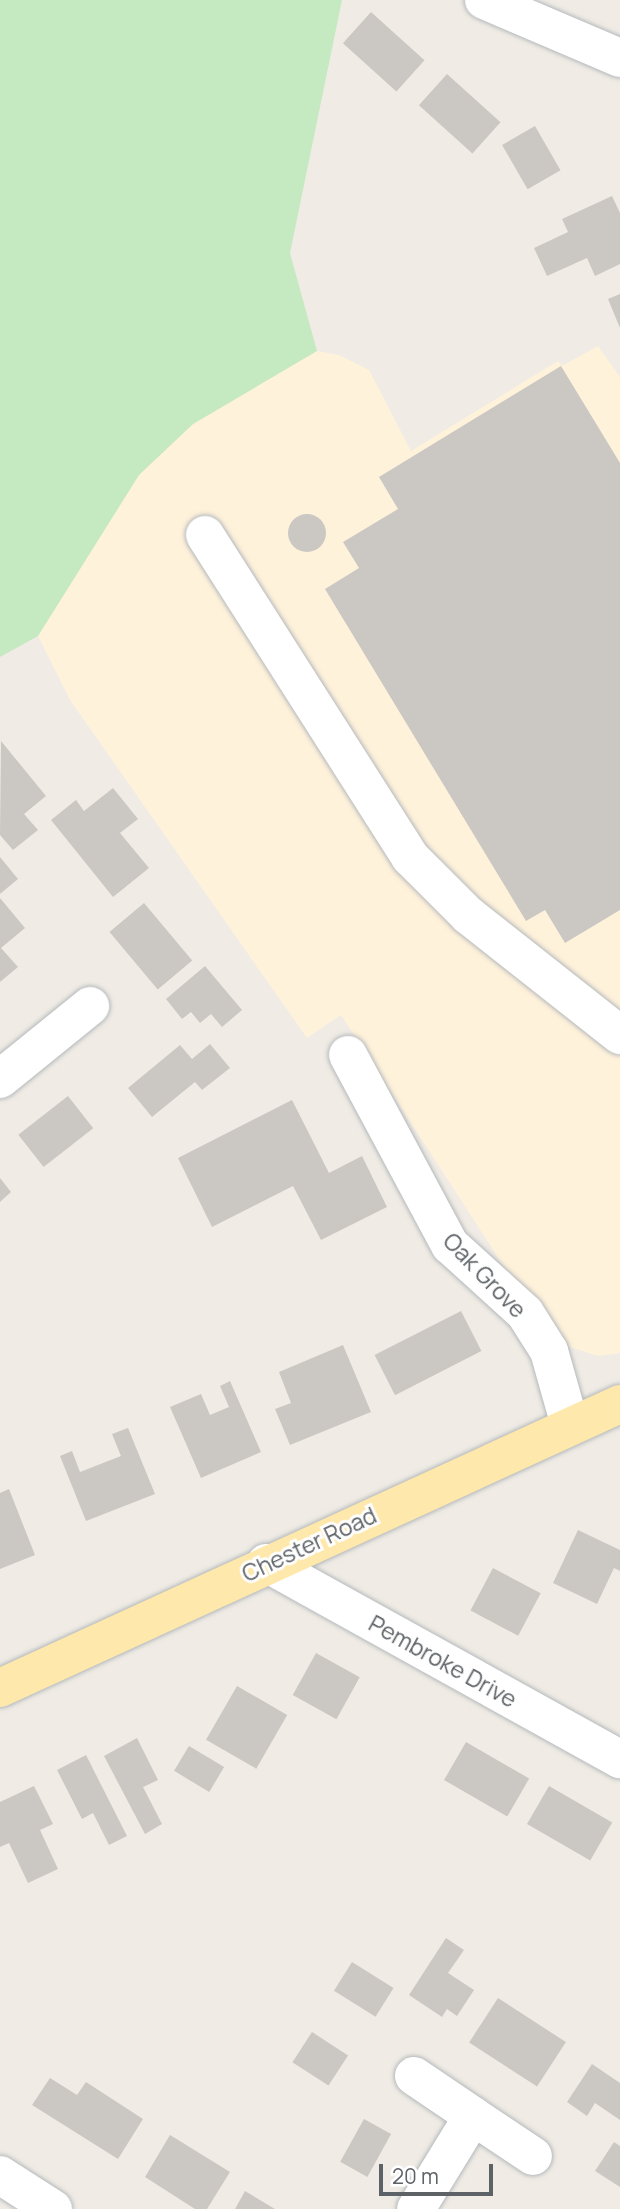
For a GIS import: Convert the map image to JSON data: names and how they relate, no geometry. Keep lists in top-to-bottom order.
{
  "streets": {
    "main road": ["Chester Road"],
    "street": ["Oak Grove", "Pembroke Drive"]
  },
  "crossings": [
    ["Oak Grove", "Chester Road"],
    ["Chester Road", "Pembroke Drive"]
  ],
  "scale_bar": "20 m"
}
